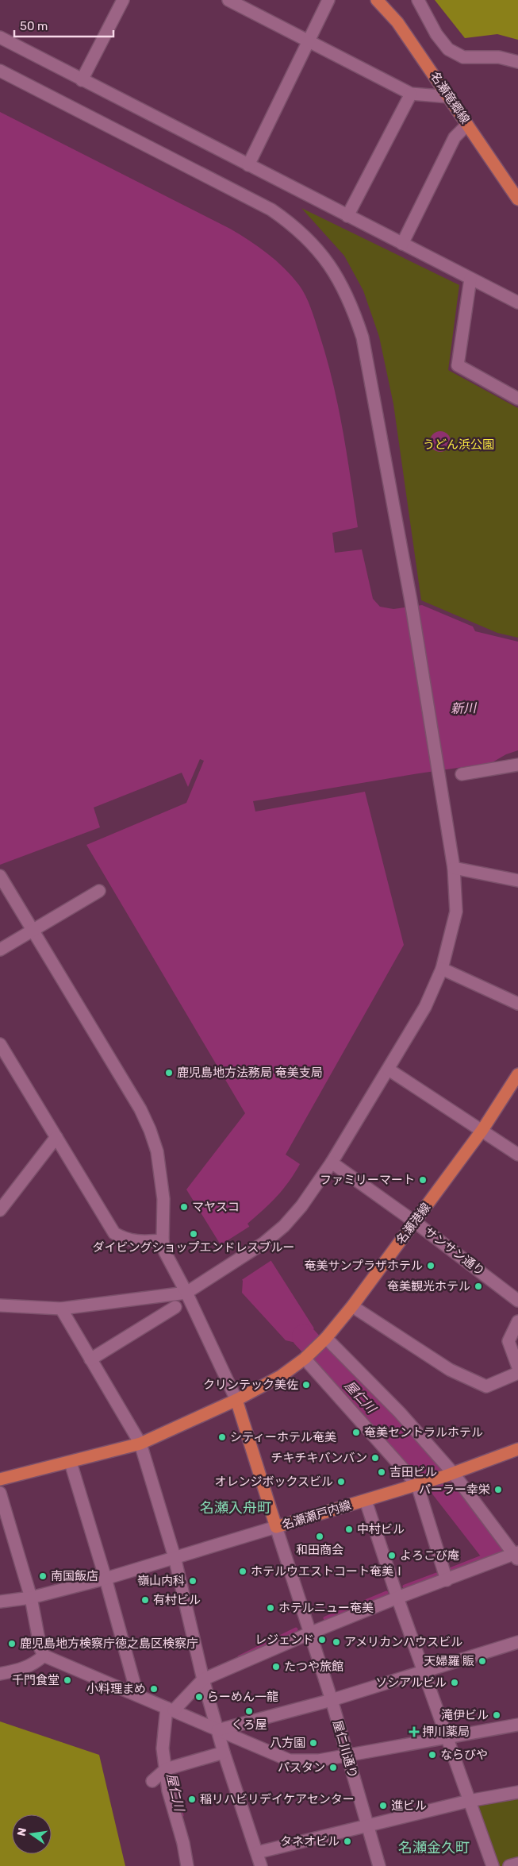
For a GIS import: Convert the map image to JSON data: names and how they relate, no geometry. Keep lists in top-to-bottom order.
{
  "streets": {
    "main road": ["名瀬竜郷線", "名瀬港線", "名瀬瀬戸内線"],
    "street": ["サンサン通り", "屋仁川通り"]
  },
  "crossings": [
    ["名瀬港線", "サンサン通り"],
    ["名瀬港線", "名瀬瀬戸内線"],
    ["名瀬瀬戸内線", "屋仁川通り"]
  ],
  "districts": ["名瀬入舟町", "名瀬金久町"],
  "water": ["新川", "屋仁川"],
  "parks": ["うどん浜公園"],
  "places": {
    "other": [
      "鹿児島地方法務局 奄美支局",
      "ファミリーマート",
      "マヤスコ",
      "ダイビングショップエンドレスブルー",
      "奄美サンプラザホテル",
      "奄美観光ホテル",
      "クリンテック美佐",
      "奄美セントラルホテル",
      "シティーホテル奄美",
      "チキチキバンバン",
      "吉田ビル",
      "オレンジボックスビル",
      "パーラー幸栄",
      "中村ビル",
      "和田商会",
      "よろこび庵",
      "ホテルウエストコート奄美Ⅰ",
      "南国飯店",
      "嶺山内科",
      "有村ビル",
      "ホテルニュー奄美",
      "レジェンド",
      "アメリカンハウスビル",
      "鹿児島地方検察庁徳之島区検察庁",
      "天婦羅 賑",
      "たつや旅館",
      "千門食堂",
      "ソシアルビル",
      "小料理まめ",
      "らーめん一龍",
      "くろ屋",
      "滝伊ビル",
      "八方園",
      "ならびや",
      "パスタン",
      "稲リハビリデイケアセンター",
      "進ビル",
      "タネオビル"
    ],
    "health": ["押川薬局"]
  },
  "scale_bar": "50 m",
  "north": "left"
}
